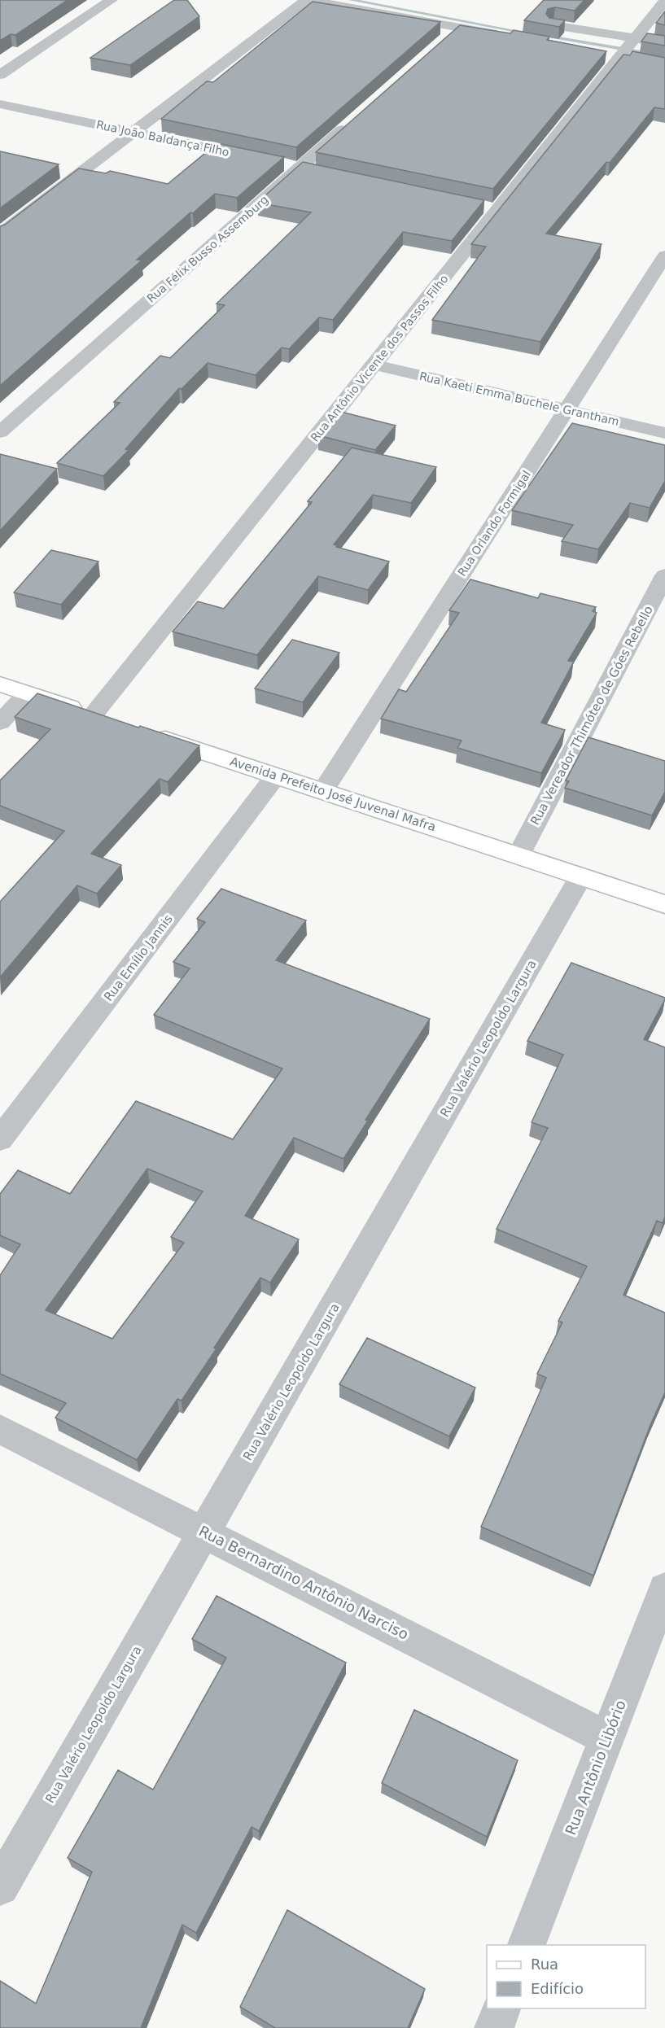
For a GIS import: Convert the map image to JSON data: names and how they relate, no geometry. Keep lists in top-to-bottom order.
{
  "streets": {
    "main road": ["Avenida Prefeito José Juvenal Mafra"],
    "street": [
      "Rua João Baldança Filho",
      "Rua Félix Busso Assemburg",
      "Rua Antônio Vicente dos Passos Filho",
      "Rua Kaeti Emma Buchele Grantham",
      "Rua Orlando Formigal",
      "Rua Vereador Thimóteo de Góes Rebello",
      "Rua Emílio Jannis",
      "Rua Valério Leopoldo Largura",
      "Rua Bernardino Antônio Narciso",
      "Rua Antônio Libório"
    ]
  },
  "crossings": [
    ["Rua Antônio Vicente dos Passos Filho", "Rua Kaeti Emma Buchele Grantham"],
    ["Rua Kaeti Emma Buchele Grantham", "Rua Orlando Formigal"],
    ["Rua Orlando Formigal", "Avenida Prefeito José Juvenal Mafra"],
    ["Rua Vereador Thimóteo de Góes Rebello", "Avenida Prefeito José Juvenal Mafra"],
    ["Avenida Prefeito José Juvenal Mafra", "Rua Emílio Jannis"],
    ["Avenida Prefeito José Juvenal Mafra", "Rua Valério Leopoldo Largura"],
    ["Rua Valério Leopoldo Largura", "Rua Bernardino Antônio Narciso"],
    ["Rua Bernardino Antônio Narciso", "Rua Antônio Libório"]
  ],
  "legend": ["Rua", "Edifício"]
}
